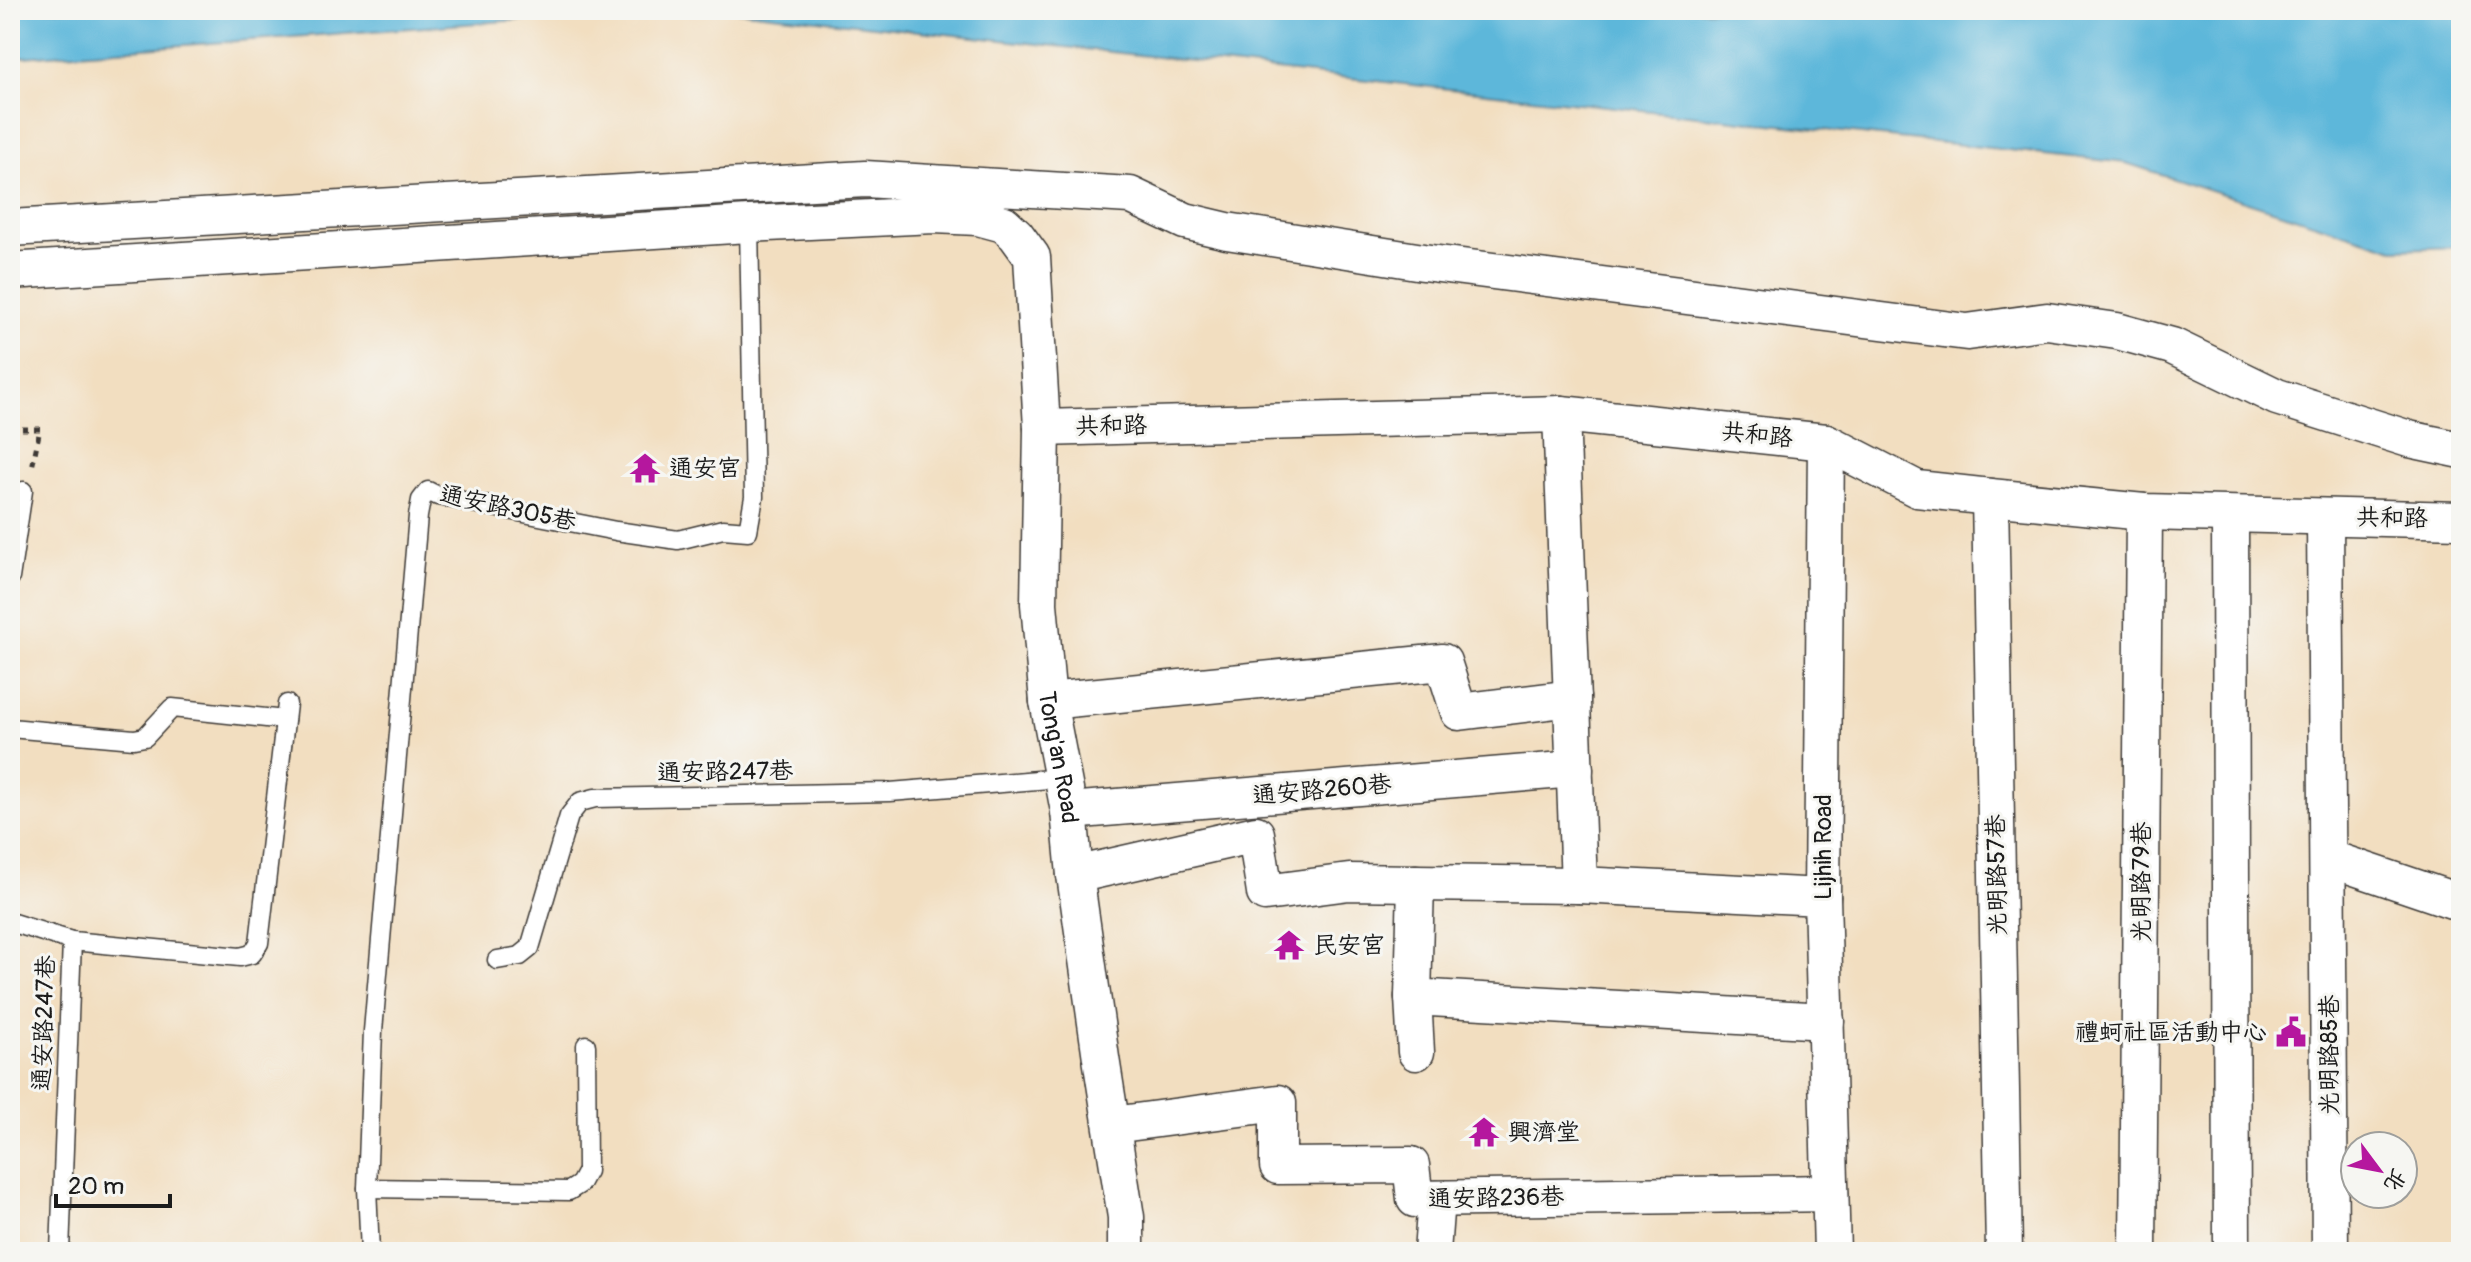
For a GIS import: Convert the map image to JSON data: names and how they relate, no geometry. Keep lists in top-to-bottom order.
{
  "streets": {
    "street": [
      "共和路",
      "Tong'an Road",
      "通安路260巷",
      "Lijhih Road",
      "光明路57巷",
      "光明路79巷",
      "光明路85巷",
      "通安路236巷"
    ],
    "lane": ["通安路305巷", "通安路247巷"]
  },
  "crossings": [
    ["共和路", "Tong'an Road"],
    ["共和路", "Lijhih Road"],
    ["共和路", "光明路57巷"],
    ["共和路", "光明路79巷"],
    ["共和路", "光明路85巷"],
    ["通安路305巷", "Tong'an Road"],
    ["Tong'an Road", "通安路247巷"],
    ["Tong'an Road", "通安路260巷"],
    ["Tong'an Road", "通安路236巷"],
    ["通安路247巷", "通安路260巷"],
    ["Lijhih Road", "通安路236巷"]
  ],
  "places": {
    "temple": ["通安宮", "民安宮", "興濟堂"],
    "public building": ["禮蚵社區活動中心"]
  },
  "scale_bar": "20 m",
  "north": "bottom right"
}
